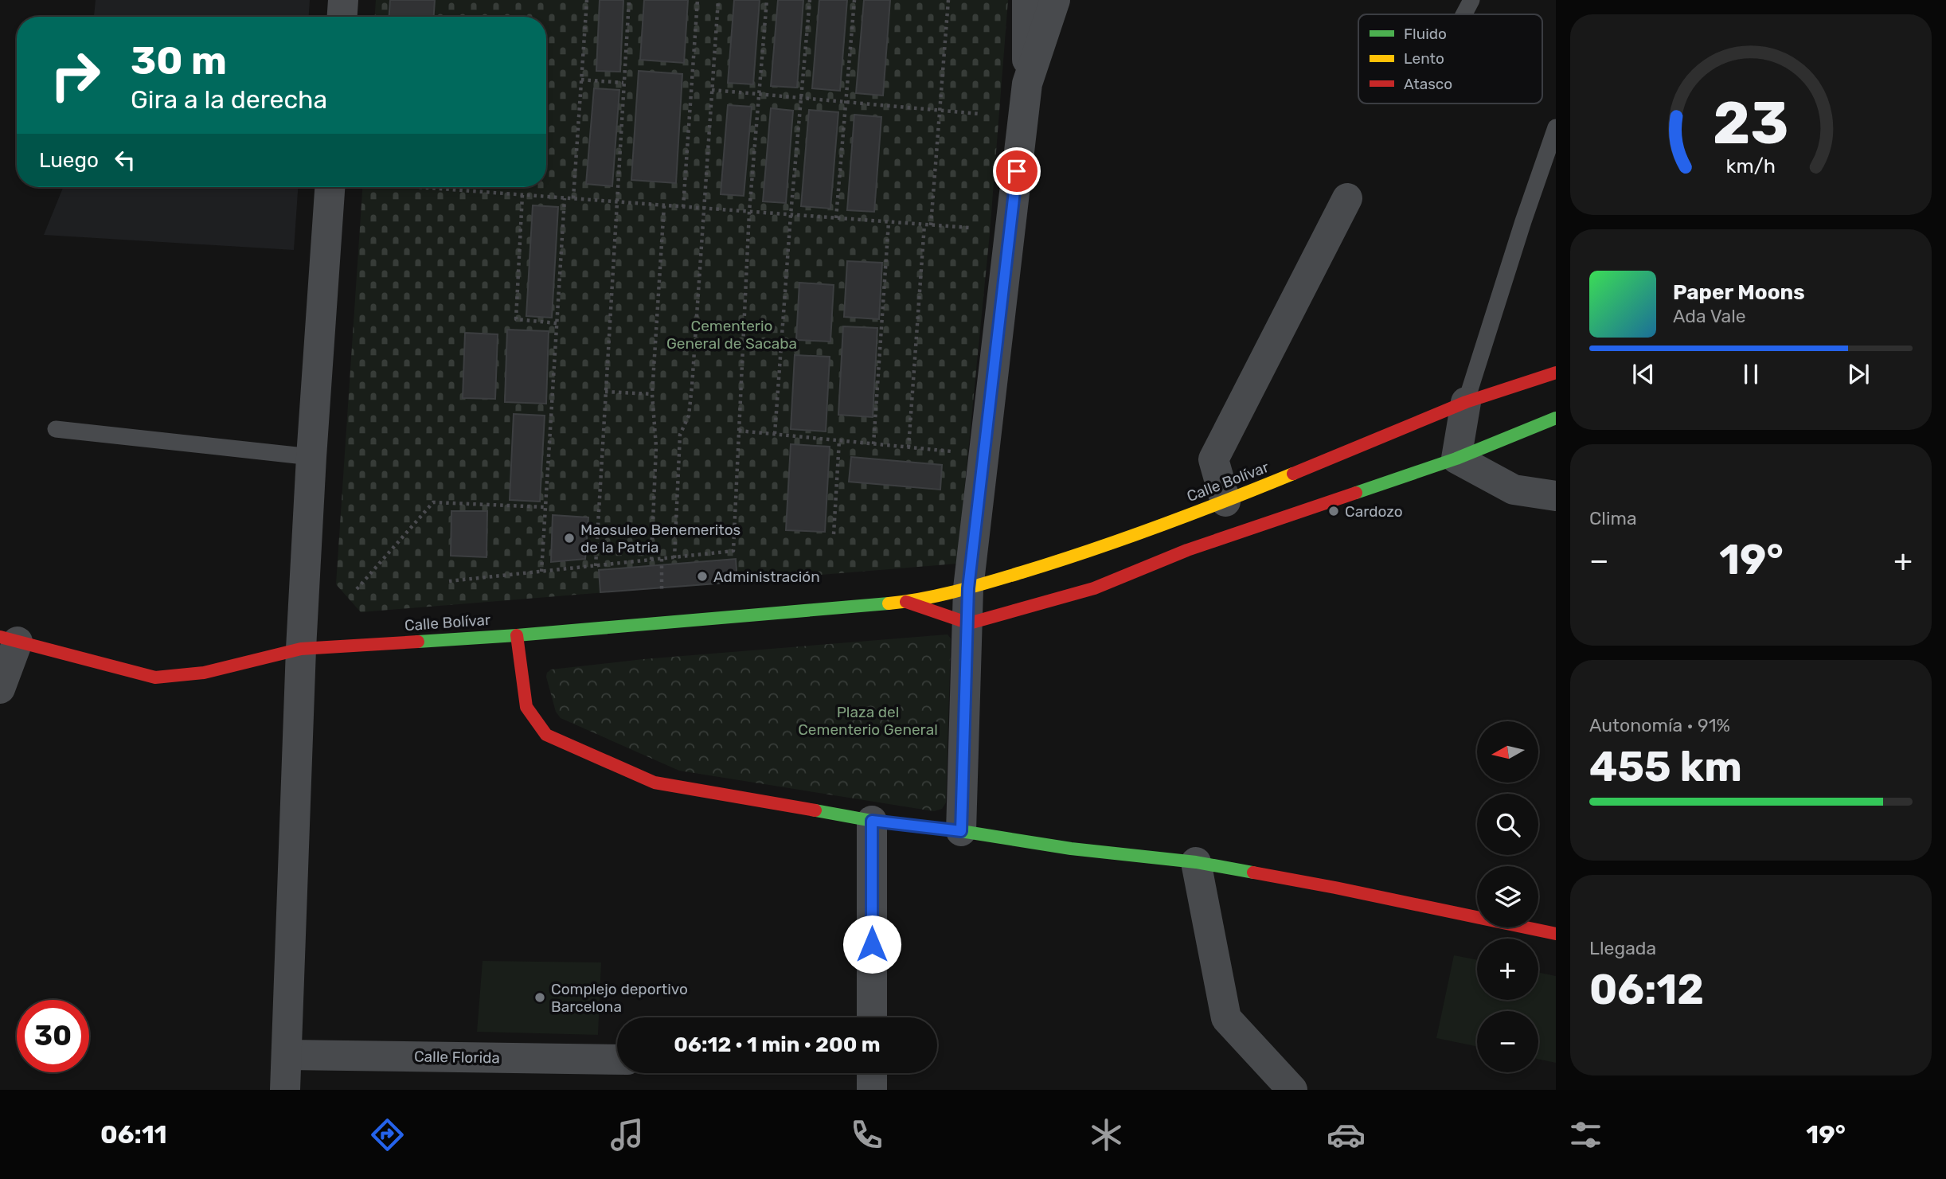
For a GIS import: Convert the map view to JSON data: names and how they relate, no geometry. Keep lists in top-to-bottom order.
{
  "streets": {
    "main road": ["Calle Bolívar"],
    "street": ["Calle Florida"]
  },
  "parks": ["Cementerio General de Sacaba", "Plaza del Cementerio General"],
  "places": [
    "Cardozo",
    "Maosuleo Benemeritos de la Patria",
    "Administración",
    "Complejo deportivo Barcelona"
  ],
  "legend": ["Fluido", "Lento", "Atasco"],
  "north": "left",
  "page": {
    "turn": ["30 m", "Gira a la derecha"],
    "then": "Luego",
    "song": ["Paper Moons", "Ada Vale"],
    "tile": [
      "Clima",
      ["Autonomía · 91%", "455 km"],
      ["Llegada", "06:12"]
    ],
    "heat": ["−", "19°", "+"],
    "map_buttons": ["+", "−"],
    "limit": "30",
    "trip": "06:12 · 1 min · 200 m",
    "tabs": ["06:11", "19°"],
    "gauge": ["23", "km/h"]
  }
}
